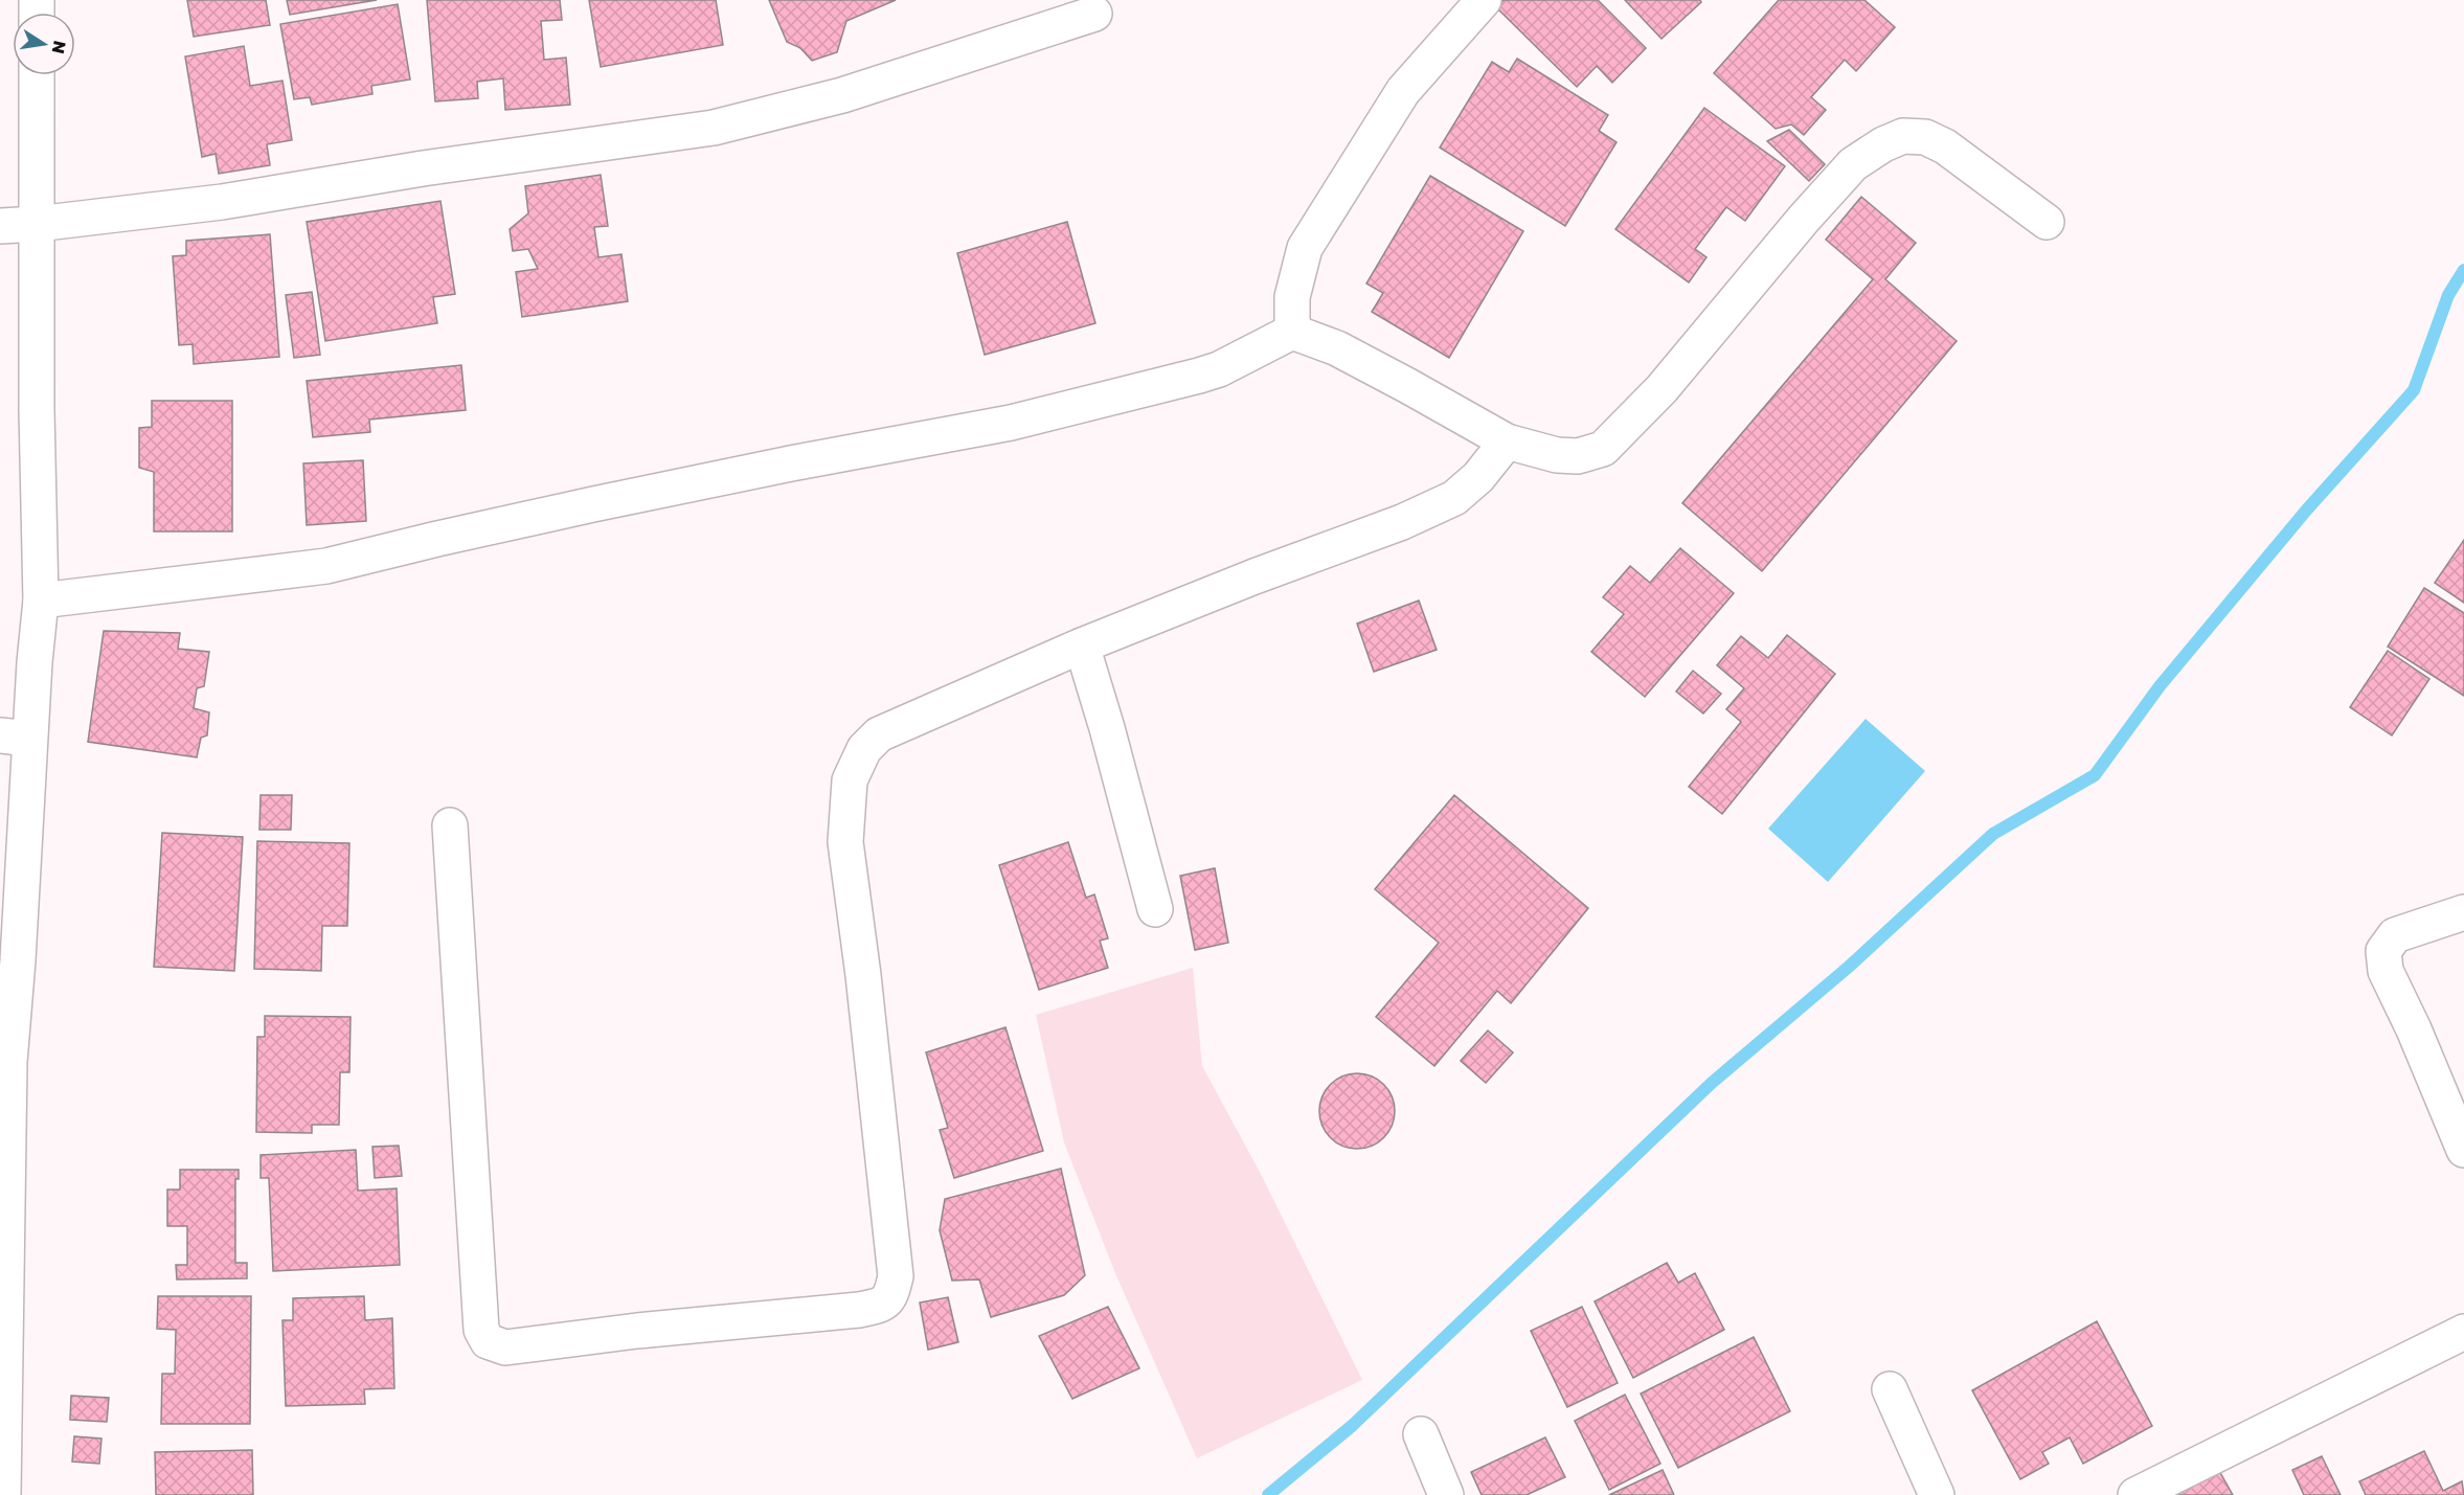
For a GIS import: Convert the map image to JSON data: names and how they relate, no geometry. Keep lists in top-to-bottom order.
{
  "north": "right"
}
